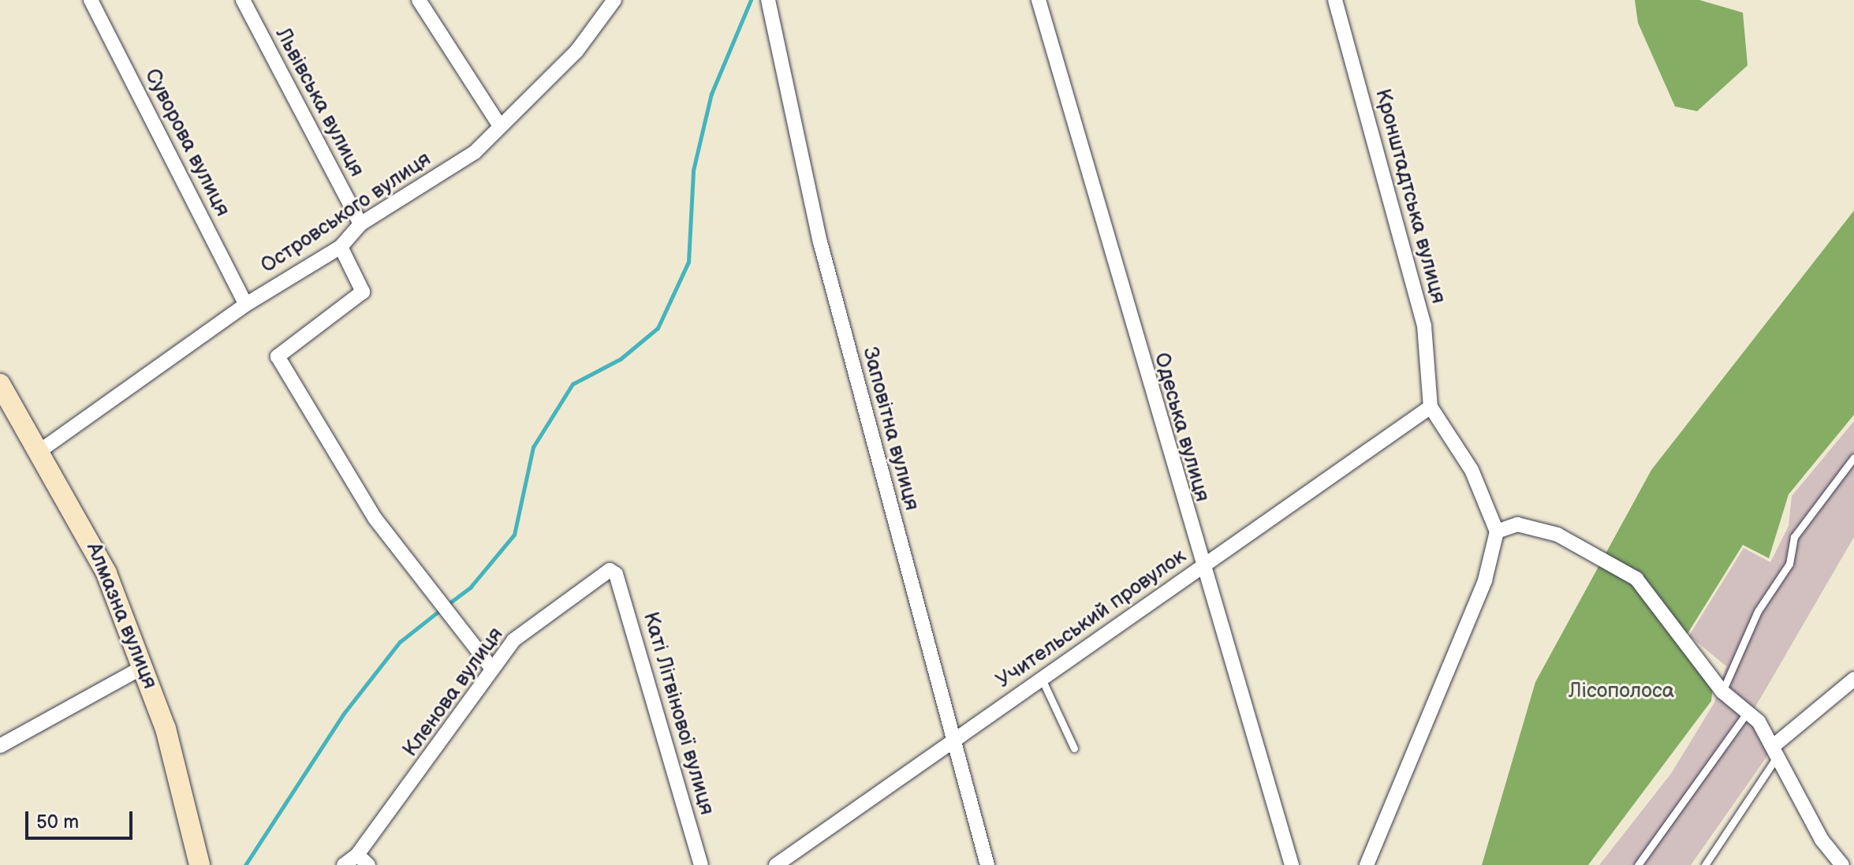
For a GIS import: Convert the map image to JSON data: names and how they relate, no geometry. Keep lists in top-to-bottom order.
{
  "streets": {
    "main road": ["Алмазна вулиця"],
    "street": [
      "Львівська вулиця",
      "Суворова вулиця",
      "Кронштадтська вулиця",
      "Островського вулиця",
      "Одеська вулиця",
      "Заповітна вулиця",
      "Учительський провулок",
      "Кленова вулиця",
      "Каті Літвінової вулиця"
    ]
  },
  "crossings": [
    ["Львівська вулиця", "Островського вулиця"],
    ["Суворова вулиця", "Островського вулиця"],
    ["Кронштадтська вулиця", "Учительський провулок"],
    ["Островського вулиця", "Алмазна вулиця"],
    ["Одеська вулиця", "Учительський провулок"],
    ["Заповітна вулиця", "Учительський провулок"],
    ["Кленова вулиця", "Каті Літвінової вулиця"]
  ],
  "parks": ["Лісополоса"],
  "scale_bar": "50 m"
}
